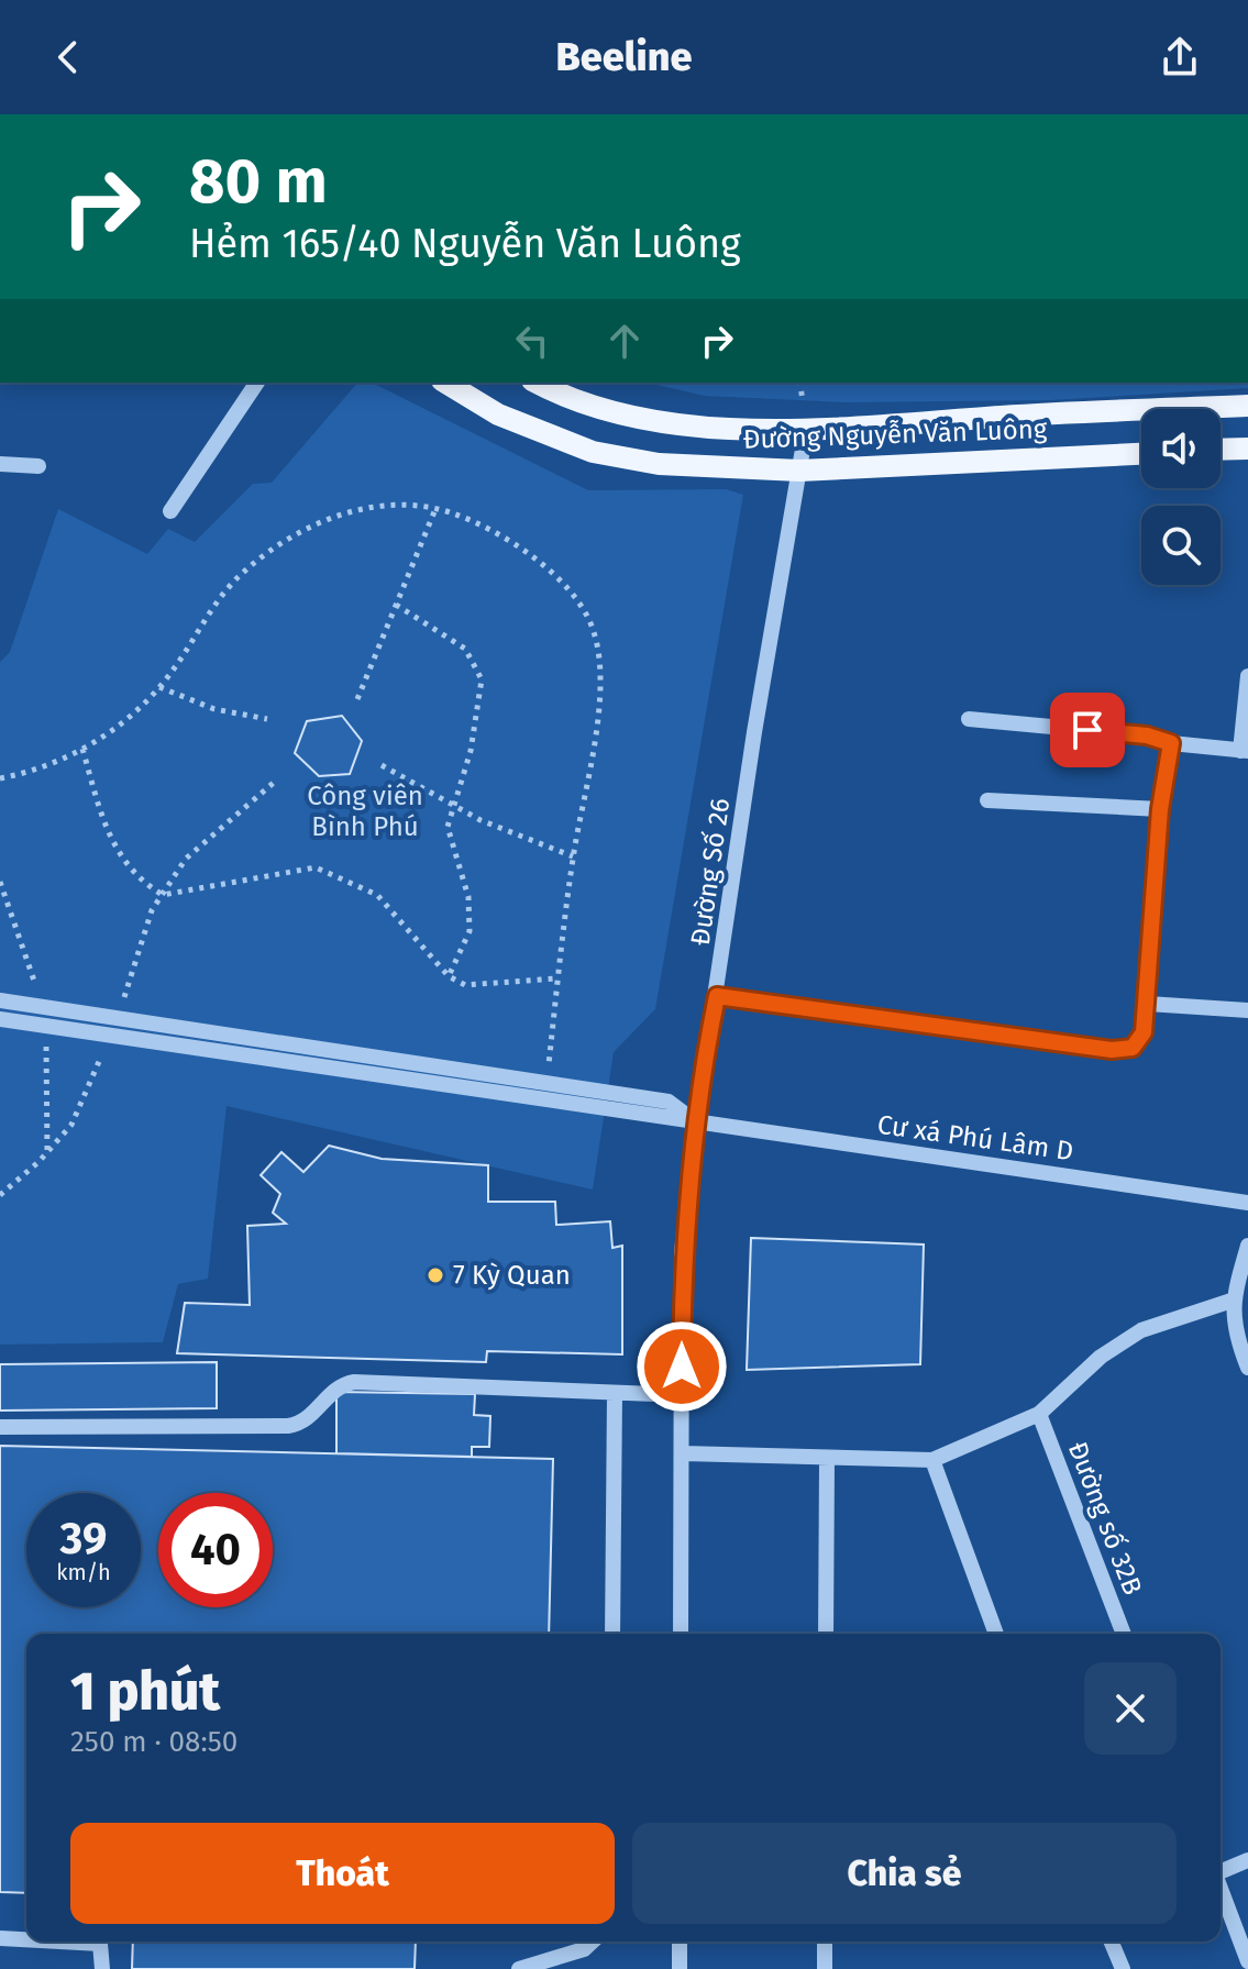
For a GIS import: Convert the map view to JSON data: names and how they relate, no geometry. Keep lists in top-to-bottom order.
{
  "streets": {
    "main road": ["Đường Nguyễn Văn Luông"],
    "street": ["Đường Số 26", "Cư xá Phú Lâm D", "Đường số 32B"]
  },
  "crossings": [
    ["Đường Nguyễn Văn Luông", "Đường Số 26"],
    ["Đường Số 26", "Cư xá Phú Lâm D"]
  ],
  "parks": ["Công viên Bình Phú"],
  "places": ["7 Kỳ Quan"],
  "page": {
    "header": "Beeline",
    "turn": ["80 m", "Hẻm 165/40 Nguyễn Văn Luông"],
    "speed": "39 km/h",
    "limit": "40",
    "heading": ["1 phút", "250 m · 08:50"],
    "buttons": ["Thoát", "Chia sẻ"]
  }
}
